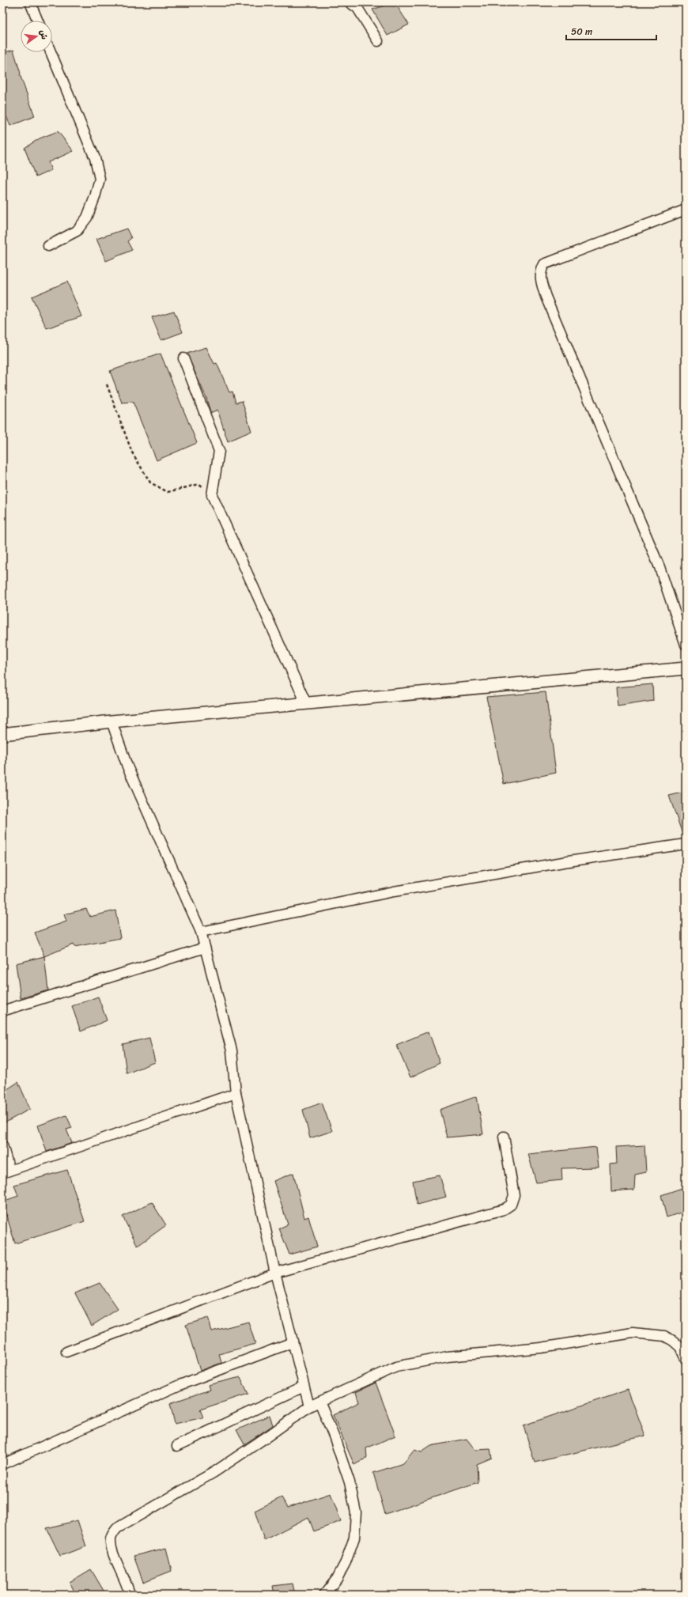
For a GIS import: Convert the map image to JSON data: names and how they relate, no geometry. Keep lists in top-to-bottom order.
{
  "scale_bar": "50 m",
  "north": "right"
}
